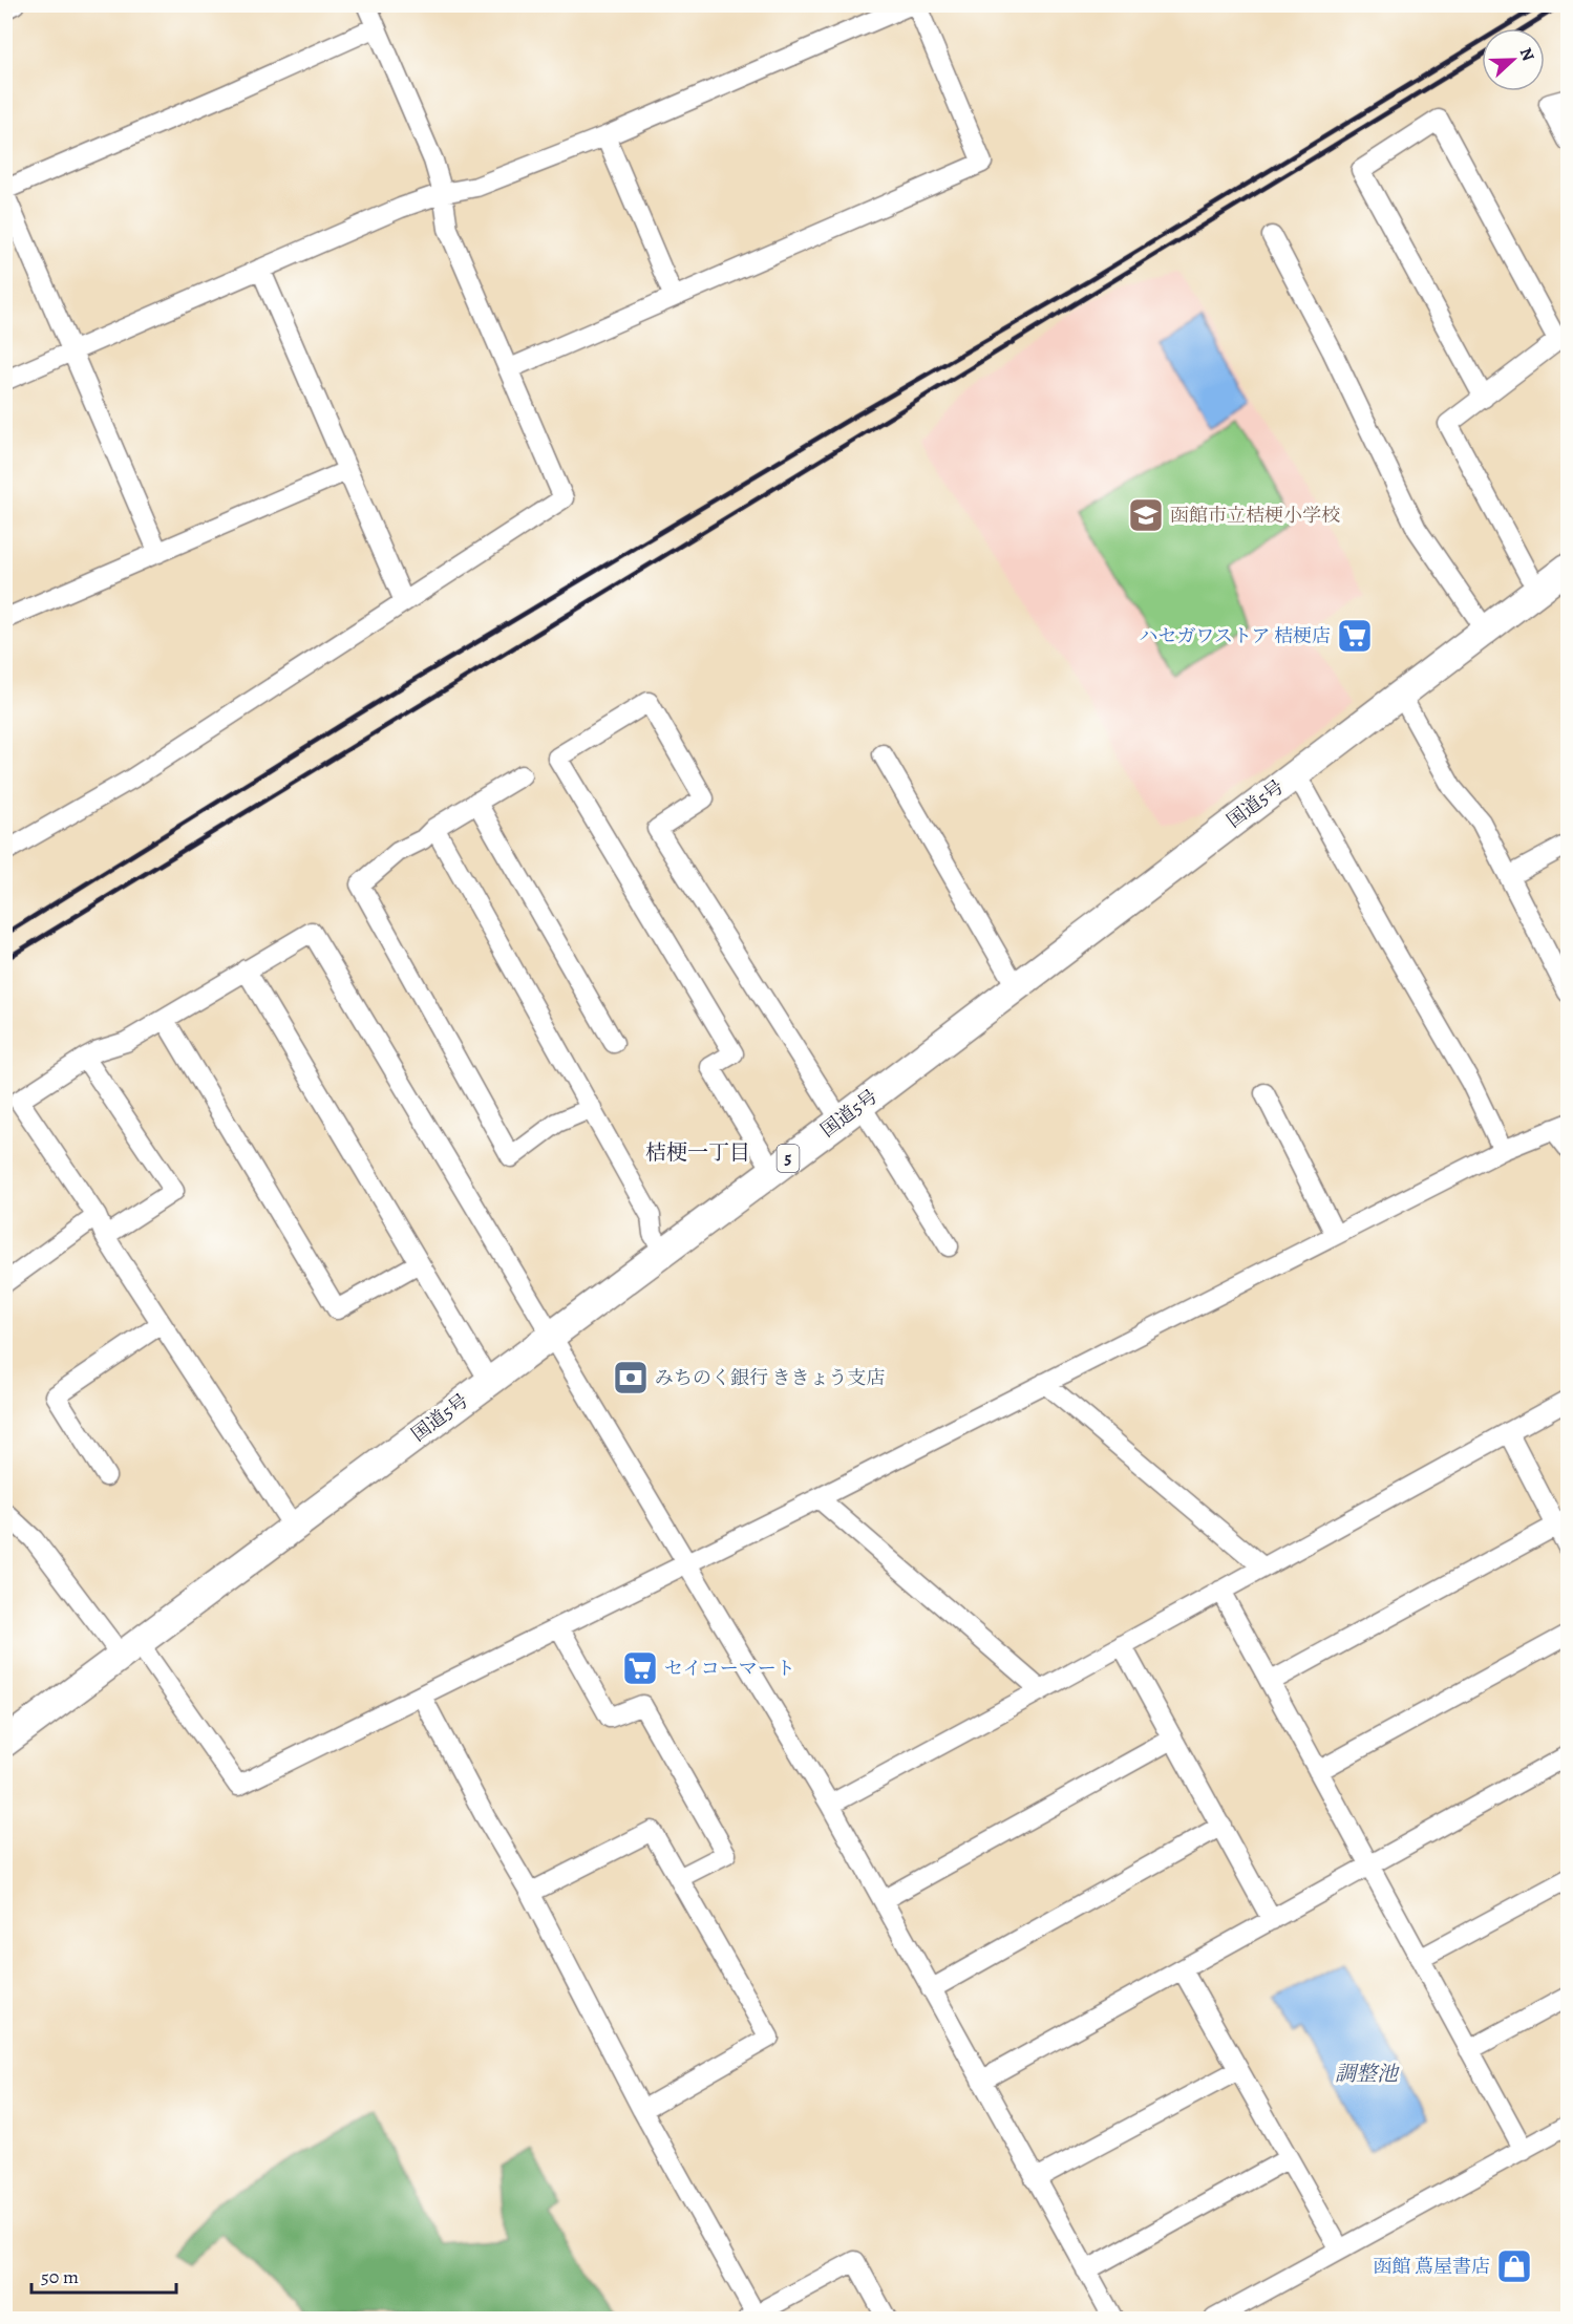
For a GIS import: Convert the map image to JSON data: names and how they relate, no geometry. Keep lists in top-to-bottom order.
{
  "streets": {
    "highway": ["国道5号", "5"]
  },
  "districts": ["桔梗一丁目"],
  "water": ["調整池"],
  "places": {
    "school or university": ["函館市立桔梗小学校"],
    "supermarket": ["ハセガワストア 桔梗店", "セイコーマート"],
    "bank": ["みちのく銀行 ききょう支店"],
    "shop": ["函館 蔦屋書店"]
  },
  "scale_bar": "50 m",
  "north": "right"
}
